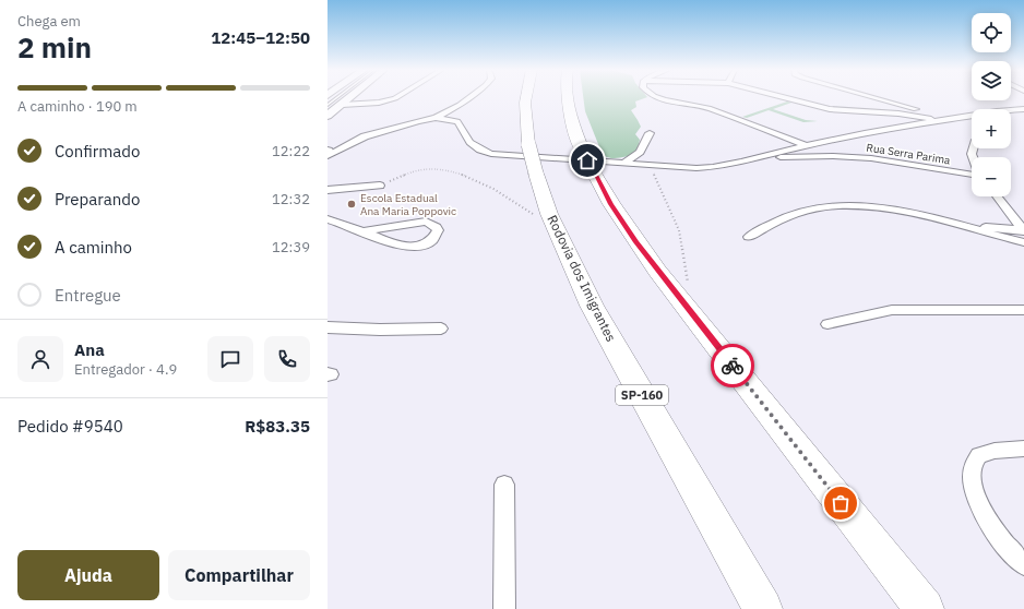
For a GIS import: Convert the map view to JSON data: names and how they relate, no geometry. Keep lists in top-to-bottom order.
{
  "streets": {
    "highway": ["Rodovia dos Imigrantes", "SP-160"],
    "street": ["Rua Serra Parima"]
  },
  "places": ["Escola Estadual Ana Maria Poppovic"],
  "page": {
    "heading": ["2 min", "Chega em", "12:45–12:50"],
    "panel": [
      "Ana",
      "Entregador · 4.9",
      "Pedido #9540",
      "R$83.35"
    ],
    "map_buttons": ["+", "−"],
    "bar": "A caminho · 190 m",
    "list": [
      ["Confirmado", "12:22"],
      ["Preparando", "12:32"],
      ["A caminho", "12:39"],
      "Entregue"
    ],
    "buttons": ["Ajuda", "Compartilhar"]
  }
}
